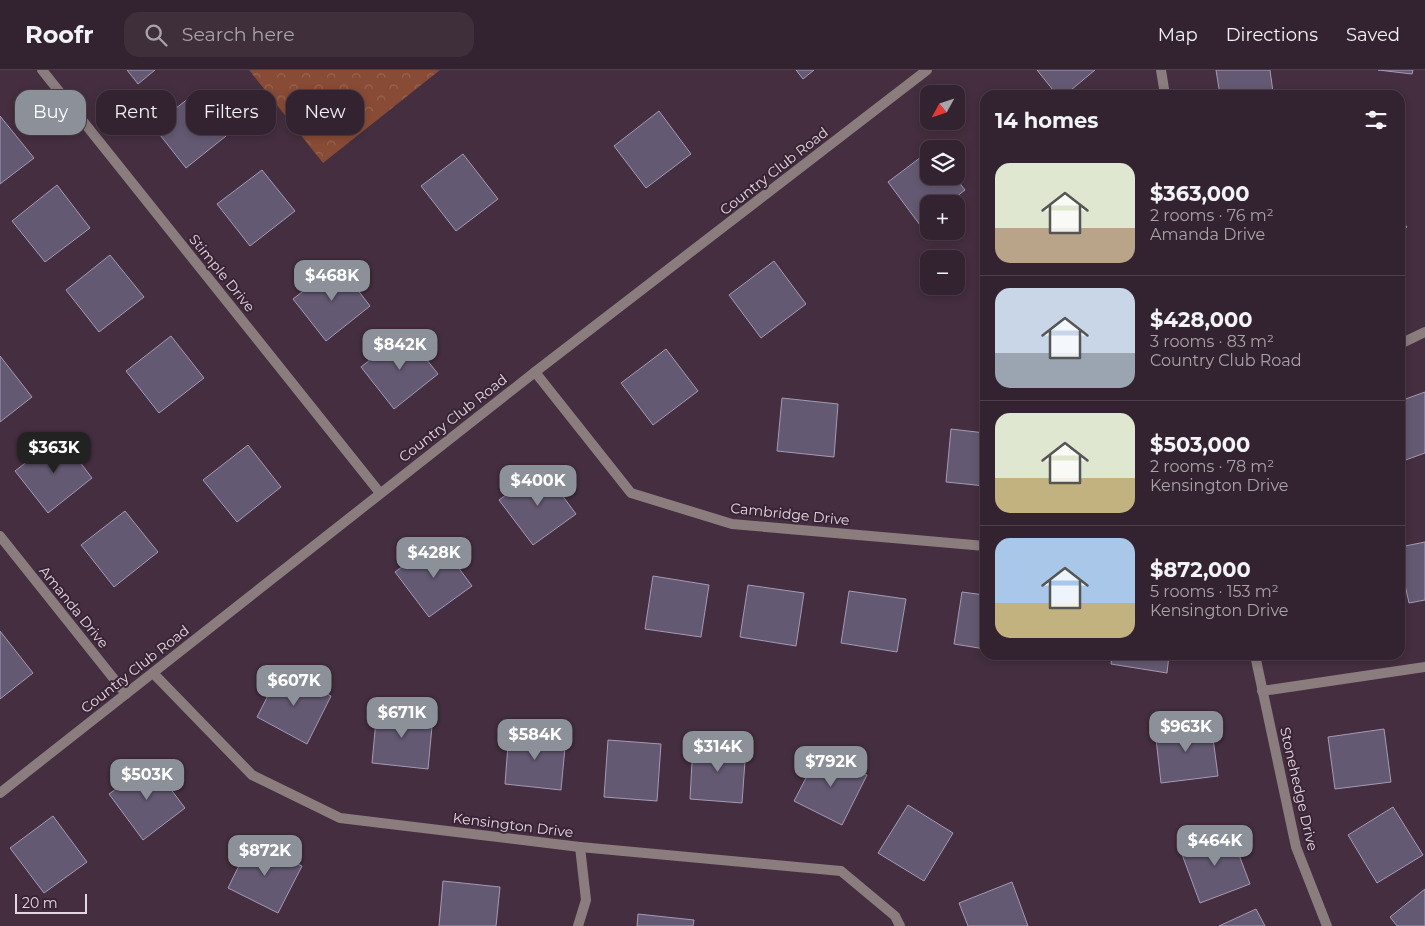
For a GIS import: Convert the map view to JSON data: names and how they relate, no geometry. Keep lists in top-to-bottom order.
{
  "streets": {
    "street": [
      "Country Club Road",
      "Stimple Drive",
      "Cambridge Drive",
      "Amanda Drive",
      "Stonehedge Drive",
      "Kensington Drive"
    ]
  },
  "crossings": [
    ["Country Club Road", "Stimple Drive"],
    ["Country Club Road", "Cambridge Drive"],
    ["Country Club Road", "Amanda Drive"],
    ["Country Club Road", "Kensington Drive"]
  ],
  "scale_bar": "20 m",
  "north": "bottom left",
  "page": {
    "header": "Roofr",
    "search": "Search here",
    "nav": ["Map", "Directions", "Saved"],
    "map_buttons": ["+", "−"],
    "chip": [
      "Buy",
      "Rent",
      "Filters",
      "New"
    ],
    "heading": "14 homes",
    "list": [
      {
        "name": "$363,000",
        "note": "2 rooms · 76 m² · Amanda Drive"
      },
      {
        "name": "$428,000",
        "note": "3 rooms · 83 m² · Country Club Road"
      },
      {
        "name": "$503,000",
        "note": "2 rooms · 78 m² · Kensington Drive"
      },
      {
        "name": "$872,000",
        "note": "5 rooms · 153 m² · Kensington Drive"
      }
    ],
    "price": [
      "$468K",
      "$842K",
      "$363K",
      "$400K",
      "$428K",
      "$607K",
      "$671K",
      "$963K",
      "$584K",
      "$314K",
      "$792K",
      "$503K",
      "$464K",
      "$872K"
    ],
    "scale": "20 m"
  }
}
